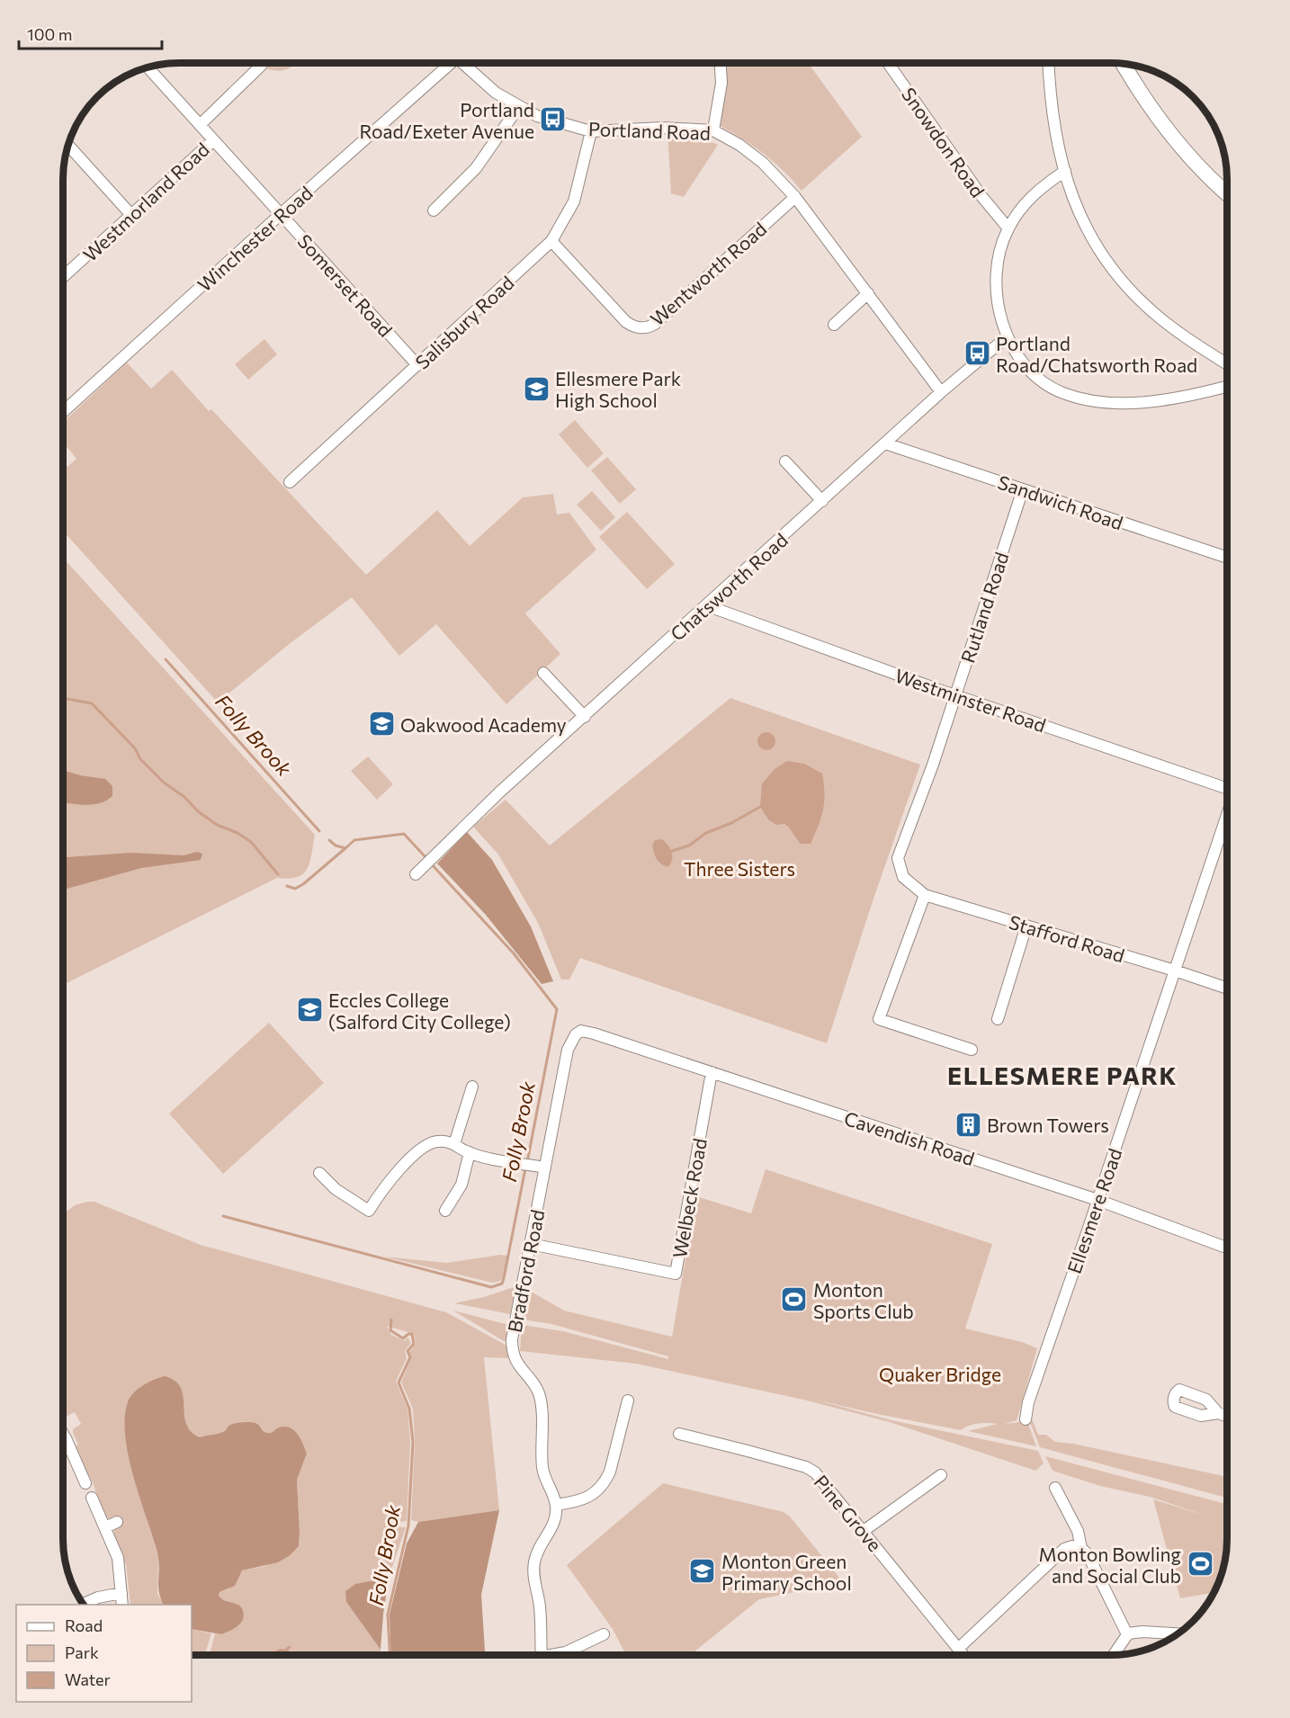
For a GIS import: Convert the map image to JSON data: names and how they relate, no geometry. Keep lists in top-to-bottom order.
{
  "streets": {
    "street": [
      "Portland Road",
      "Snowdon Road",
      "Westmorland Road",
      "Winchester Road",
      "Wentworth Road",
      "Somerset Road",
      "Salisbury Road",
      "Sandwich Road",
      "Chatsworth Road",
      "Rutland Road",
      "Westminster Road",
      "Stafford Road",
      "Cavendish Road",
      "Welbeck Road",
      "Ellesmere Road",
      "Bradford Road",
      "Pine Grove"
    ]
  },
  "crossings": [
    ["Portland Road", "Wentworth Road"],
    ["Portland Road", "Salisbury Road"],
    ["Portland Road", "Chatsworth Road"],
    ["Westmorland Road", "Somerset Road"],
    ["Winchester Road", "Somerset Road"],
    ["Wentworth Road", "Salisbury Road"],
    ["Somerset Road", "Salisbury Road"],
    ["Sandwich Road", "Chatsworth Road"],
    ["Sandwich Road", "Rutland Road"],
    ["Chatsworth Road", "Westminster Road"],
    ["Rutland Road", "Westminster Road"],
    ["Rutland Road", "Stafford Road"],
    ["Stafford Road", "Ellesmere Road"],
    ["Cavendish Road", "Welbeck Road"],
    ["Cavendish Road", "Ellesmere Road"],
    ["Cavendish Road", "Bradford Road"],
    ["Welbeck Road", "Bradford Road"]
  ],
  "districts": ["ELLESMERE PARK"],
  "water": ["Folly Brook"],
  "parks": ["Three Sisters", "Quaker Bridge"],
  "places": {
    "bus stop": ["Portland Road/Exeter Avenue", "Portland Road/Chatsworth Road"],
    "school or university": [
      "Ellesmere Park High School",
      "Oakwood Academy",
      "Eccles College (Salford City College)",
      "Monton Green Primary School"
    ],
    "building": ["Brown Towers"],
    "sports": ["Monton Sports Club", "Monton Bowling and Social Club"]
  },
  "legend": ["Road", "Park", "Water"],
  "scale_bar": "100 m"
}
